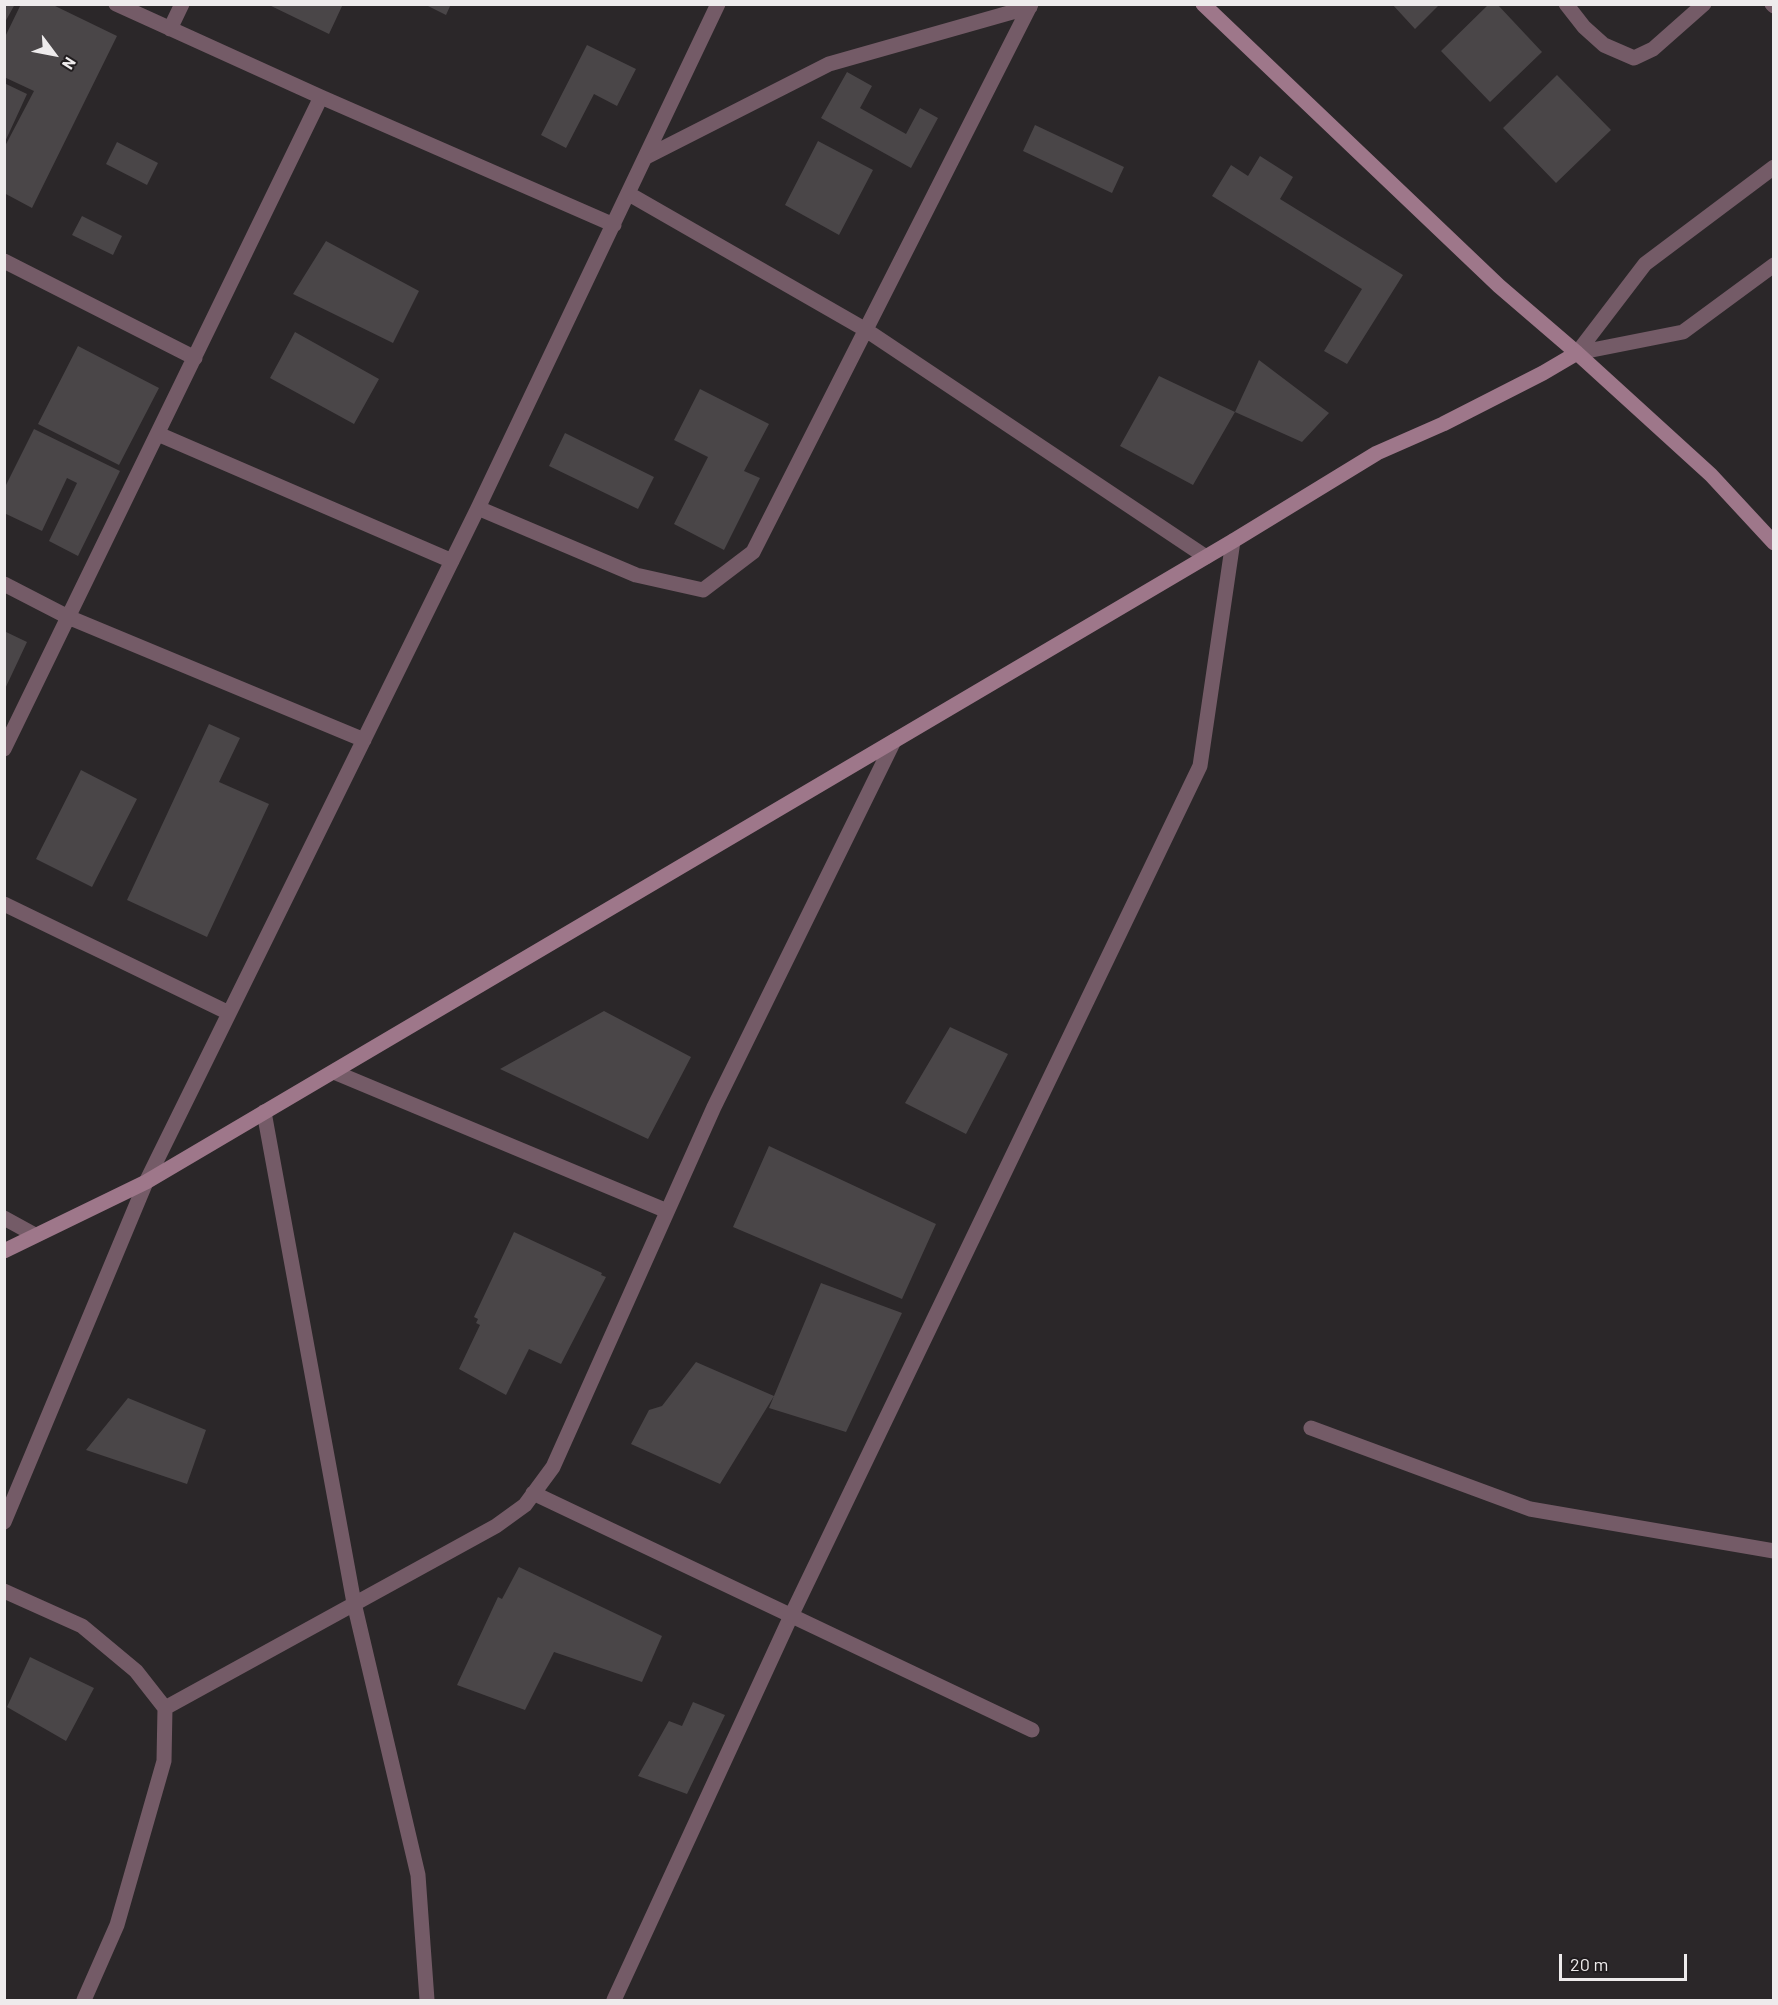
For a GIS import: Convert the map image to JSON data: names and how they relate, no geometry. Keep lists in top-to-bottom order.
{
  "scale_bar": "20 m",
  "north": "bottom right"
}
